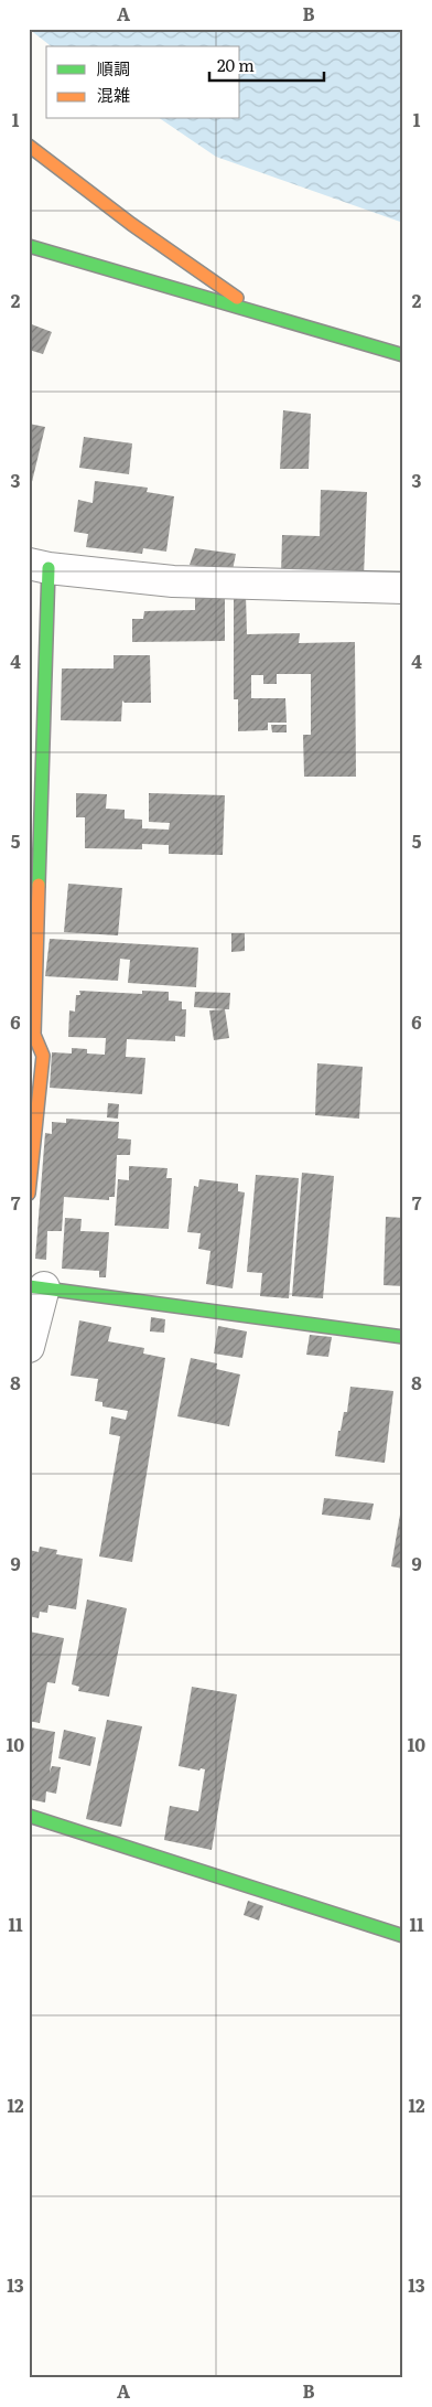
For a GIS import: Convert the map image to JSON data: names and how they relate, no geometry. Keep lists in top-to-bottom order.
{
  "legend": ["順調", "混雑"],
  "scale_bar": "20 m",
  "grid": {
    "columns": ["A", "B"],
    "rows": [
      "1",
      "2",
      "3",
      "4",
      "5",
      "6",
      "7",
      "8",
      "9",
      "10",
      "11",
      "12",
      "13"
    ]
  }
}
